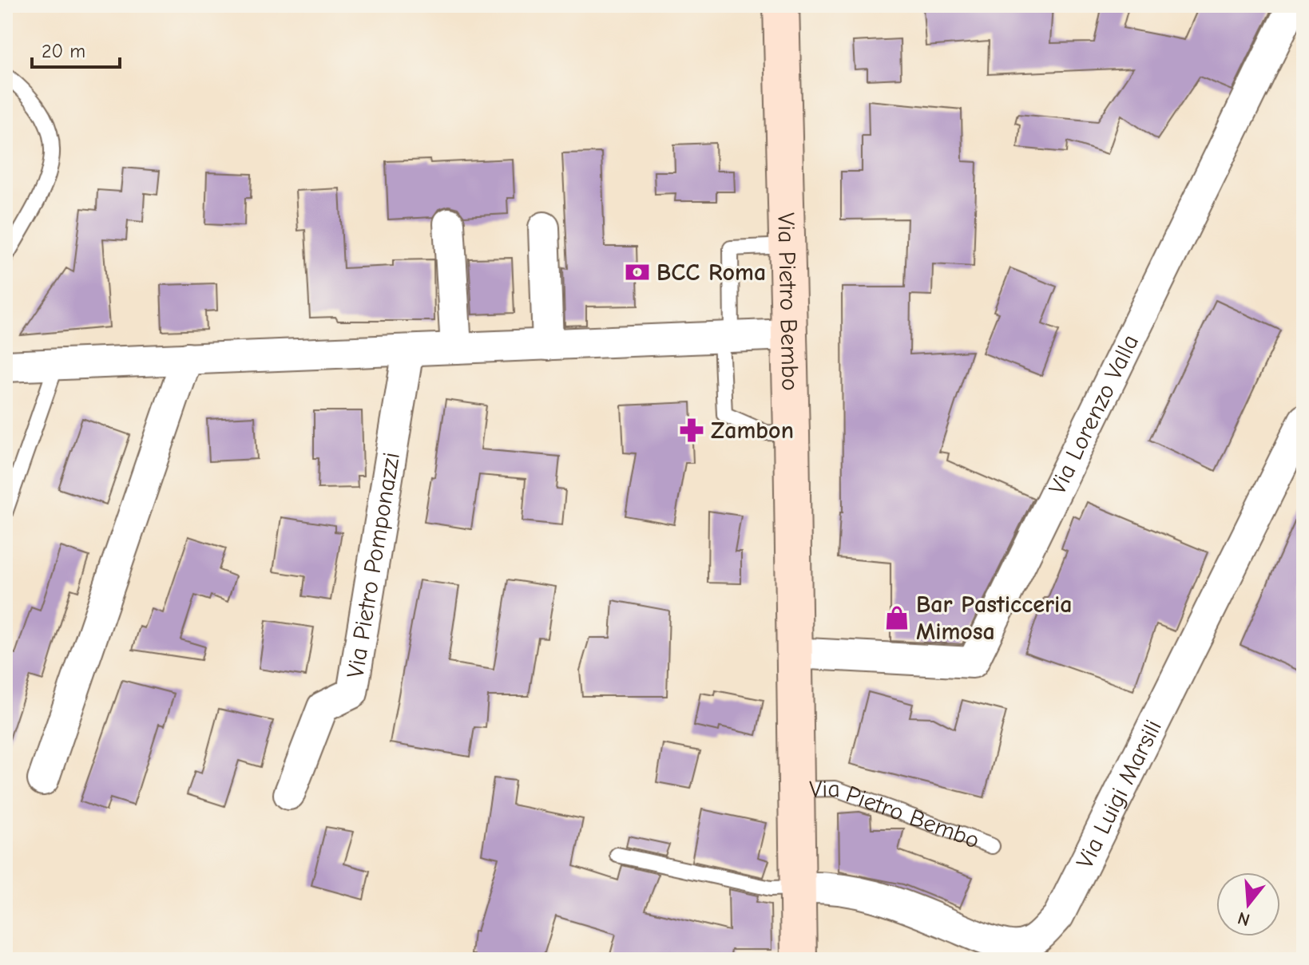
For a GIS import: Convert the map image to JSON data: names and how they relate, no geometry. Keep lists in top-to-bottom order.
{
  "streets": {
    "main road": ["Via Pietro Bembo"],
    "street": ["Via Lorenzo Valla", "Via Pietro Pomponazzi", "Via Luigi Marsili"]
  },
  "crossings": [
    ["Via Pietro Bembo", "Via Lorenzo Valla"],
    ["Via Pietro Bembo", "Via Luigi Marsili"]
  ],
  "places": {
    "bank": ["BCC Roma"],
    "pharmacy": ["Zambon"],
    "shop": ["Bar Pasticceria Mimosa"]
  },
  "scale_bar": "20 m",
  "north": "bottom"
}
